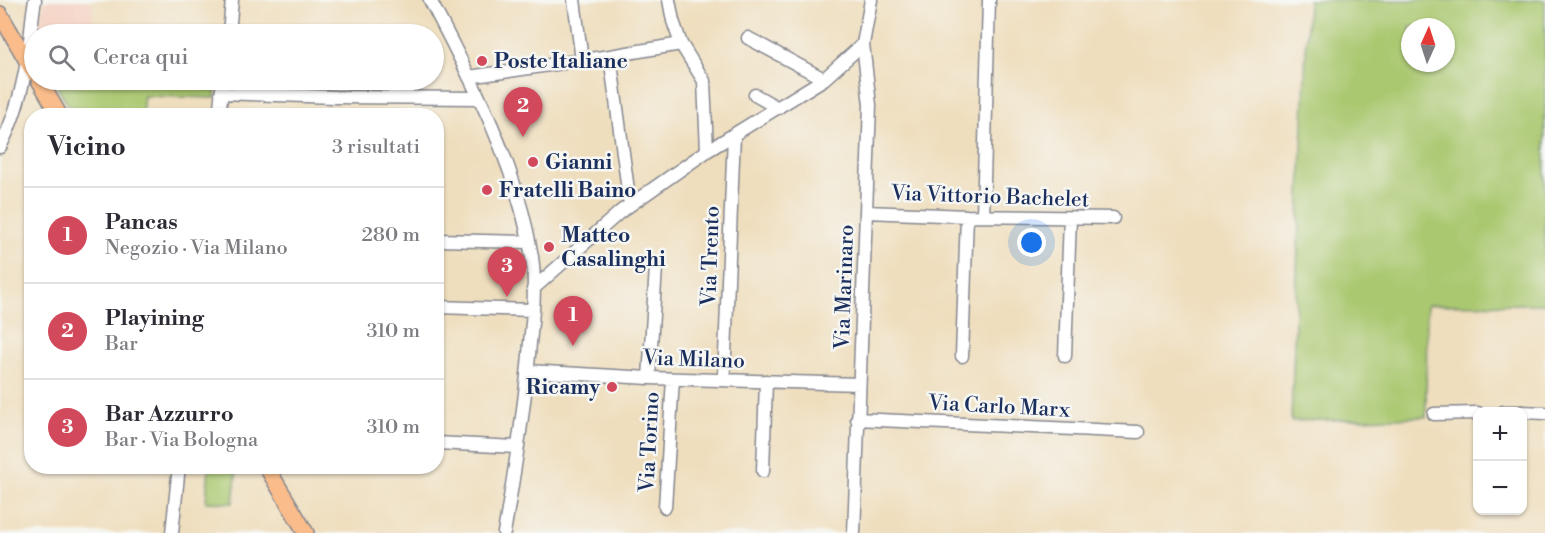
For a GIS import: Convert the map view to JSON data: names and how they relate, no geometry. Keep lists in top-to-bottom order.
{
  "streets": {
    "street": [
      "Via Vittorio Bachelet",
      "Via Trento",
      "Via Marinaro",
      "Via Milano",
      "Via Carlo Marx",
      "Via Torino"
    ]
  },
  "crossings": [
    ["Via Vittorio Bachelet", "Via Marinaro"],
    ["Via Trento", "Via Milano"],
    ["Via Marinaro", "Via Milano"],
    ["Via Marinaro", "Via Carlo Marx"],
    ["Via Milano", "Via Torino"]
  ],
  "places": [
    "Poste Italiane",
    "Gianni",
    "Fratelli Baino",
    "Matteo Casalinghi",
    "Ricamy"
  ],
  "north": "top",
  "page": {
    "search": "Cerca qui",
    "pins": ["2", "3", "1"],
    "heading": ["Vicino", "3 risultati"],
    "list": [
      {
        "mark": "1",
        "name": "Pancas",
        "note": "Negozio · Via Milano",
        "value": "280 m"
      },
      {
        "mark": "2",
        "name": "Playining",
        "note": "Bar",
        "value": "310 m"
      },
      {
        "mark": "3",
        "name": "Bar Azzurro",
        "note": "Bar · Via Bologna",
        "value": "310 m"
      }
    ],
    "map_buttons": ["+", "−"]
  }
}
